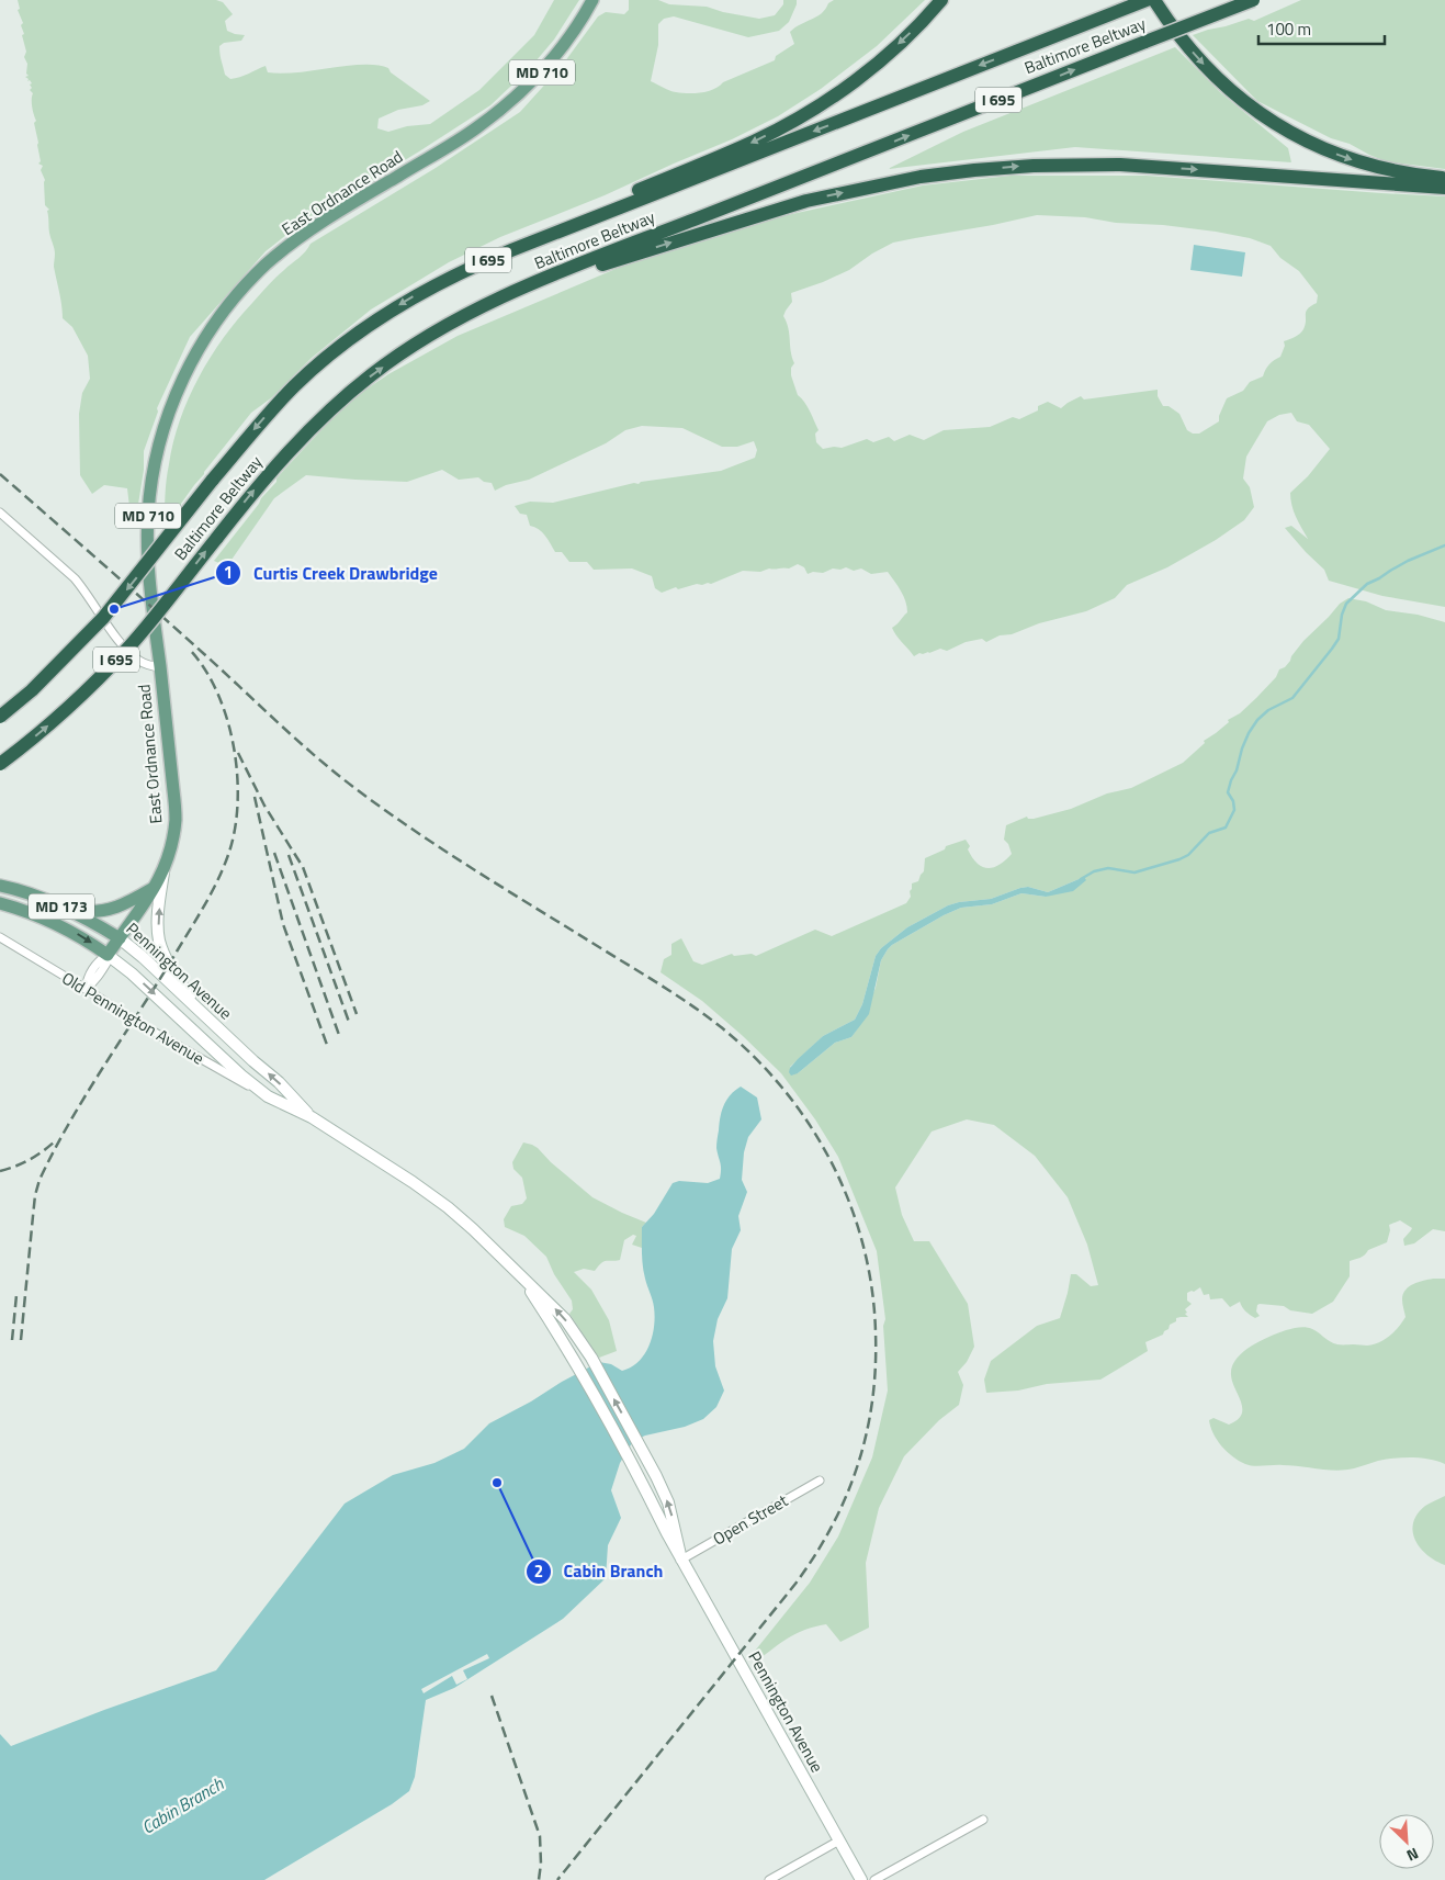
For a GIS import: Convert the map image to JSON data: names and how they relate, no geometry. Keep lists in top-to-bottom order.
{
  "streets": {
    "highway": ["Baltimore Beltway", "I 695"],
    "main road": [
      "MD 710",
      "East Ordnance Road",
      "MD 173",
      "Pennington Avenue"
    ],
    "street": ["Old Pennington Avenue", "Open Street"]
  },
  "crossings": [
    ["East Ordnance Road", "Pennington Avenue"],
    ["East Ordnance Road", "Old Pennington Avenue"],
    ["Pennington Avenue", "Old Pennington Avenue"],
    ["Pennington Avenue", "Open Street"]
  ],
  "water": ["Cabin Branch"],
  "places": ["Curtis Creek Drawbridge", "Cabin Branch"],
  "scale_bar": "100 m",
  "north": "bottom right"
}
